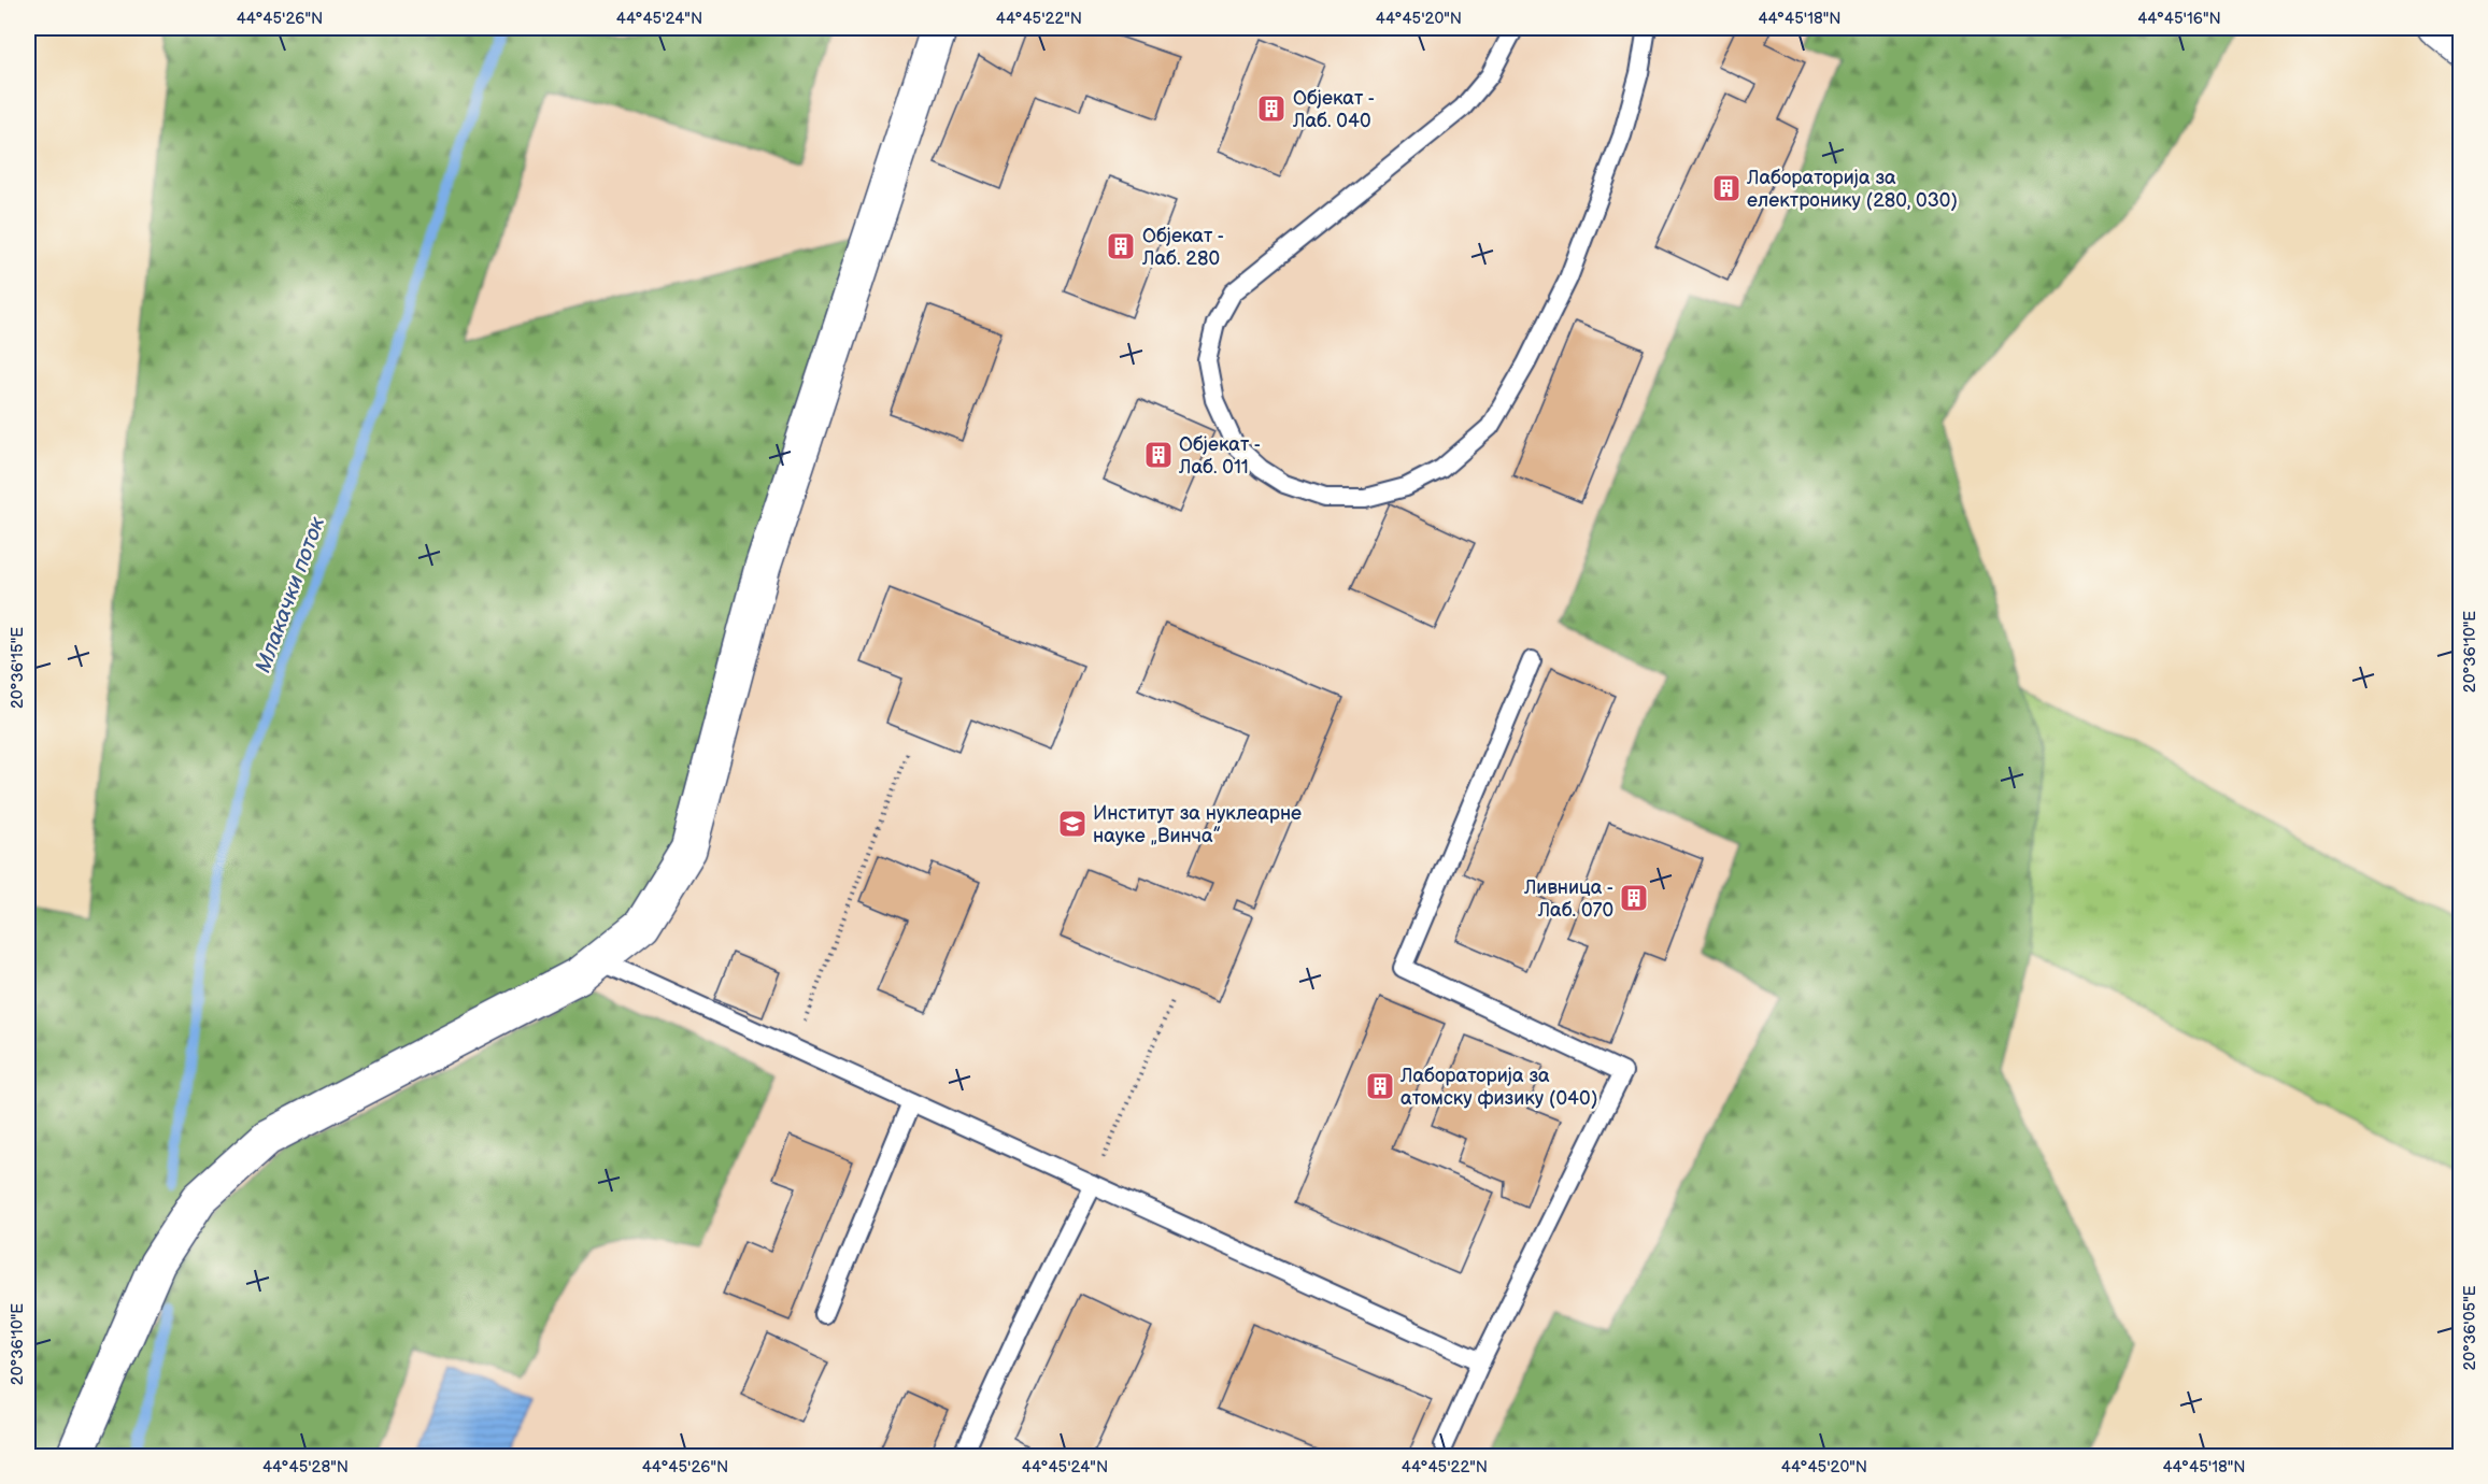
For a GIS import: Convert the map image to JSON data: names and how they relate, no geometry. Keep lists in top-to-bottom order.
{
  "water": ["Млакачки поток"],
  "places": {
    "building": [
      "Објекат - Лаб. 040",
      "Лабораторија за електронику (280, 030)",
      "Објекат - Лаб. 280",
      "Објекат - Лаб. 011",
      "Ливница - Лаб. 070",
      "Лабораторија за атомску физику (040)"
    ],
    "school or university": ["Институт за нуклеарне науке „Винча”"]
  },
  "coordinates": [
    "44°45'26\"N",
    "44°45'24\"N",
    "44°45'22\"N",
    "44°45'20\"N",
    "44°45'18\"N",
    "44°45'16\"N",
    "20°36'10\"E",
    "20°36'15\"E",
    "20°36'05\"E",
    "44°45'28\"N"
  ]
}
